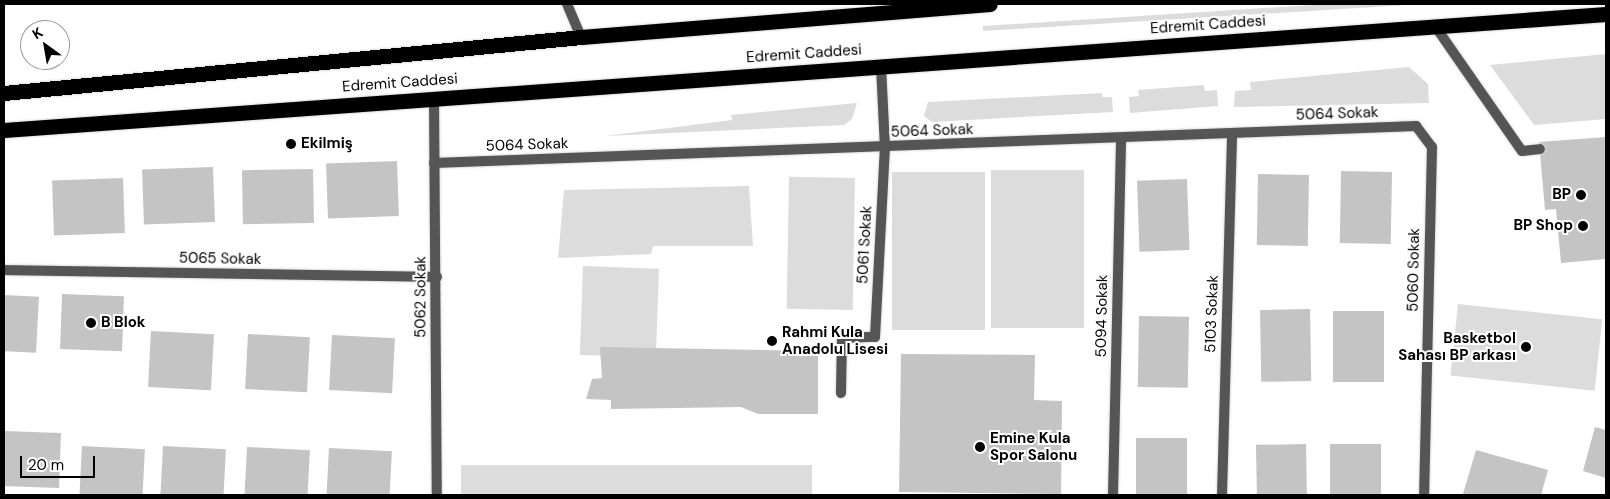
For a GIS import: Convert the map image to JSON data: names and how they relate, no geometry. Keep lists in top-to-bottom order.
{
  "streets": {
    "highway": ["Edremit Caddesi"],
    "street": [
      "5064 Sokak",
      "5061 Sokak",
      "5065 Sokak",
      "5060 Sokak",
      "5062 Sokak",
      "5103 Sokak",
      "5094 Sokak"
    ]
  },
  "crossings": [
    ["Edremit Caddesi", "5061 Sokak"],
    ["Edremit Caddesi", "5062 Sokak"],
    ["5064 Sokak", "5061 Sokak"],
    ["5064 Sokak", "5060 Sokak"],
    ["5064 Sokak", "5062 Sokak"],
    ["5064 Sokak", "5103 Sokak"],
    ["5064 Sokak", "5094 Sokak"],
    ["5065 Sokak", "5062 Sokak"]
  ],
  "places": [
    "Ekilmiş",
    "BP",
    "BP Shop",
    "B Blok",
    "Rahmi Kula Anadolu Lisesi",
    "Basketbol Sahası BP arkası",
    "Emine Kula Spor Salonu"
  ],
  "scale_bar": "20 m",
  "north": "top left"
}
